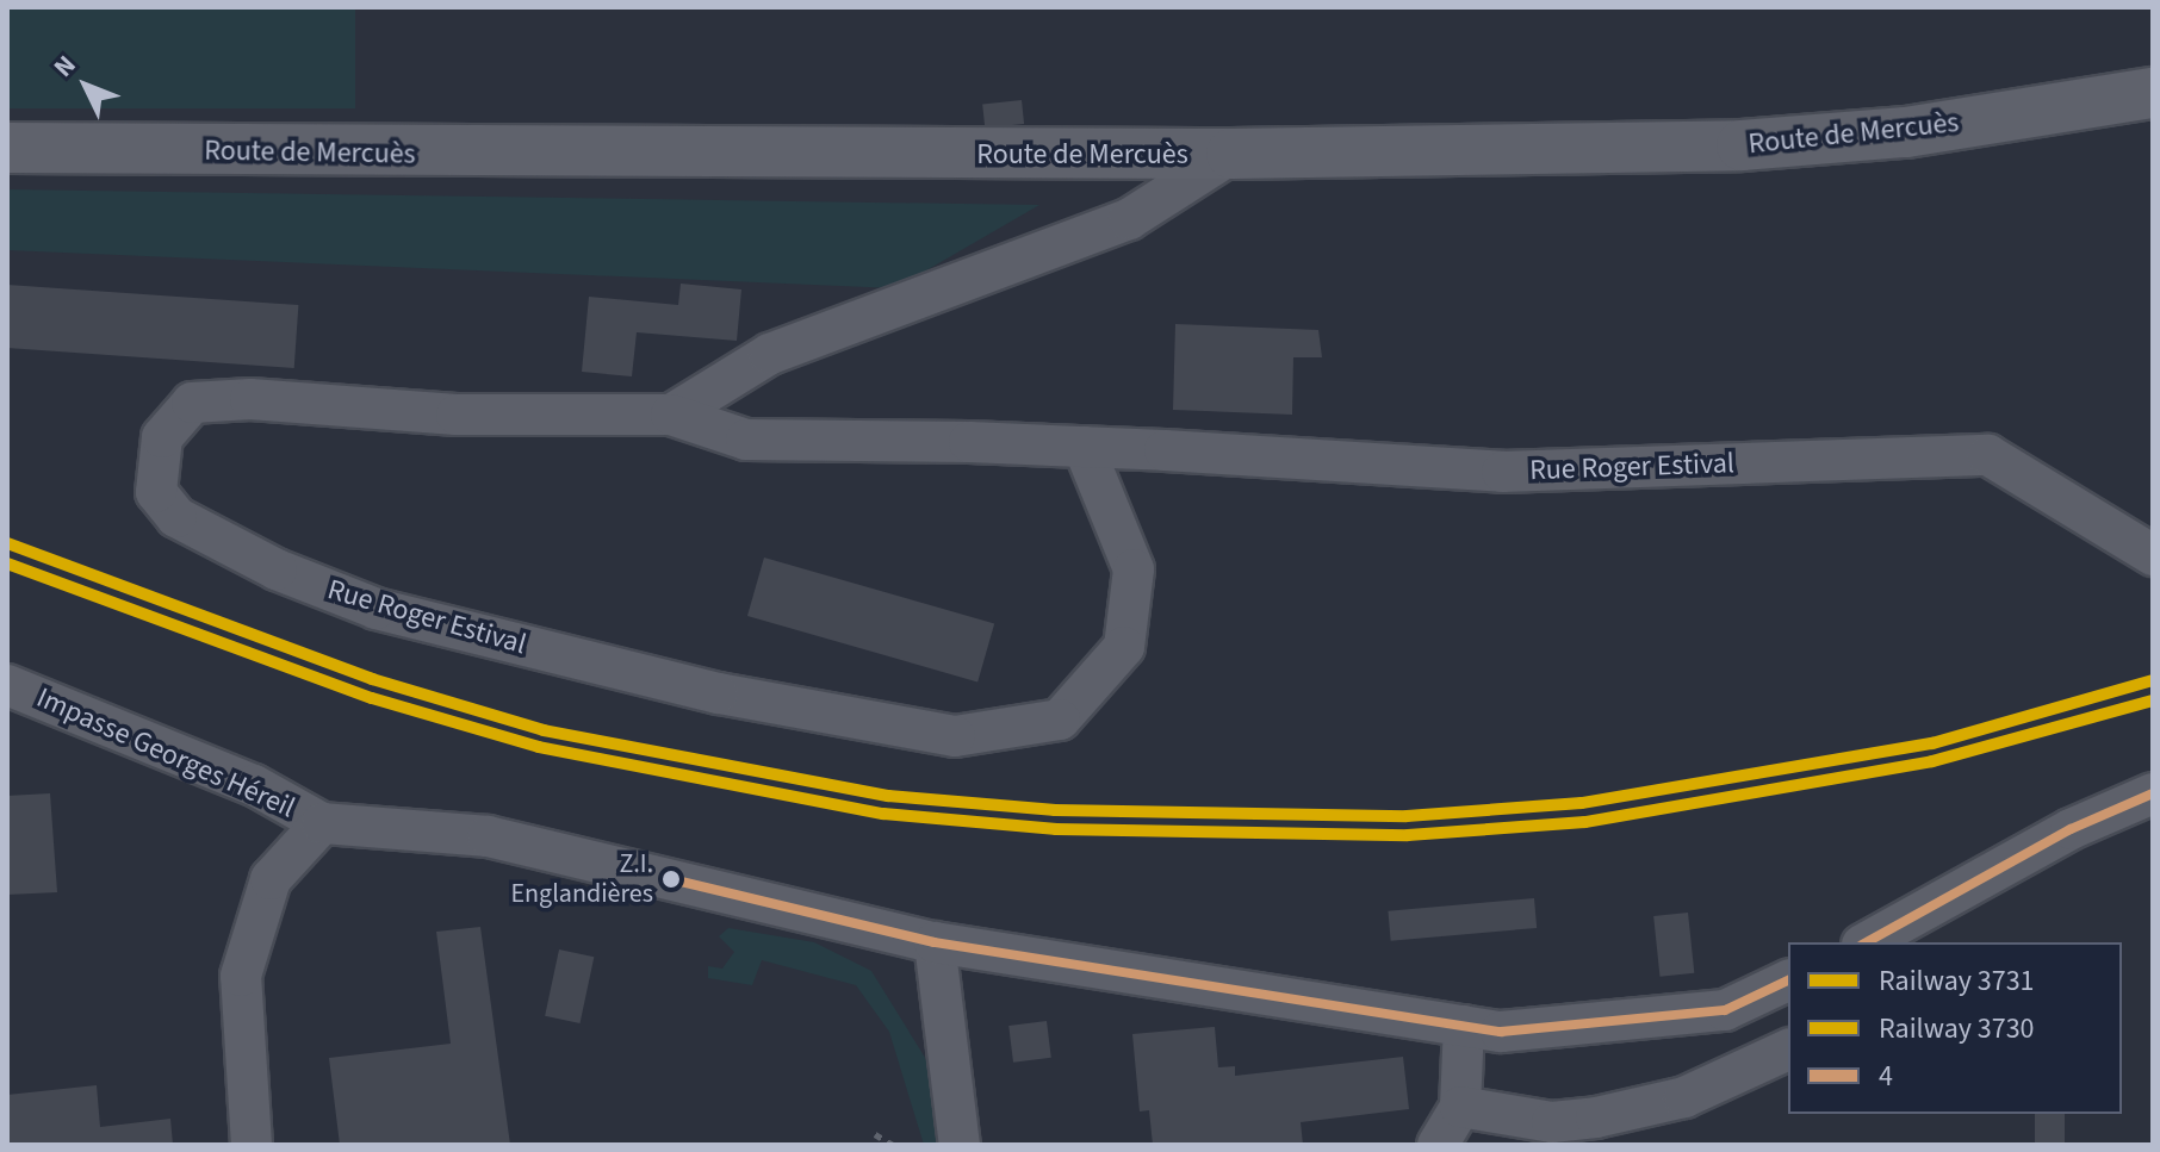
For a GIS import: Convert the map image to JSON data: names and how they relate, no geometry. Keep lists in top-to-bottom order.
{
  "streets": {
    "main road": ["Route de Mercuès"],
    "street": ["Rue Roger Estival", "Impasse Georges Héreil"]
  },
  "places": ["Z.I. Englandières"],
  "lines": ["rail line 3731", "rail line 3730", "transit line 4"],
  "legend": ["Railway 3731", "Railway 3730", "4"],
  "north": "top left"
}
